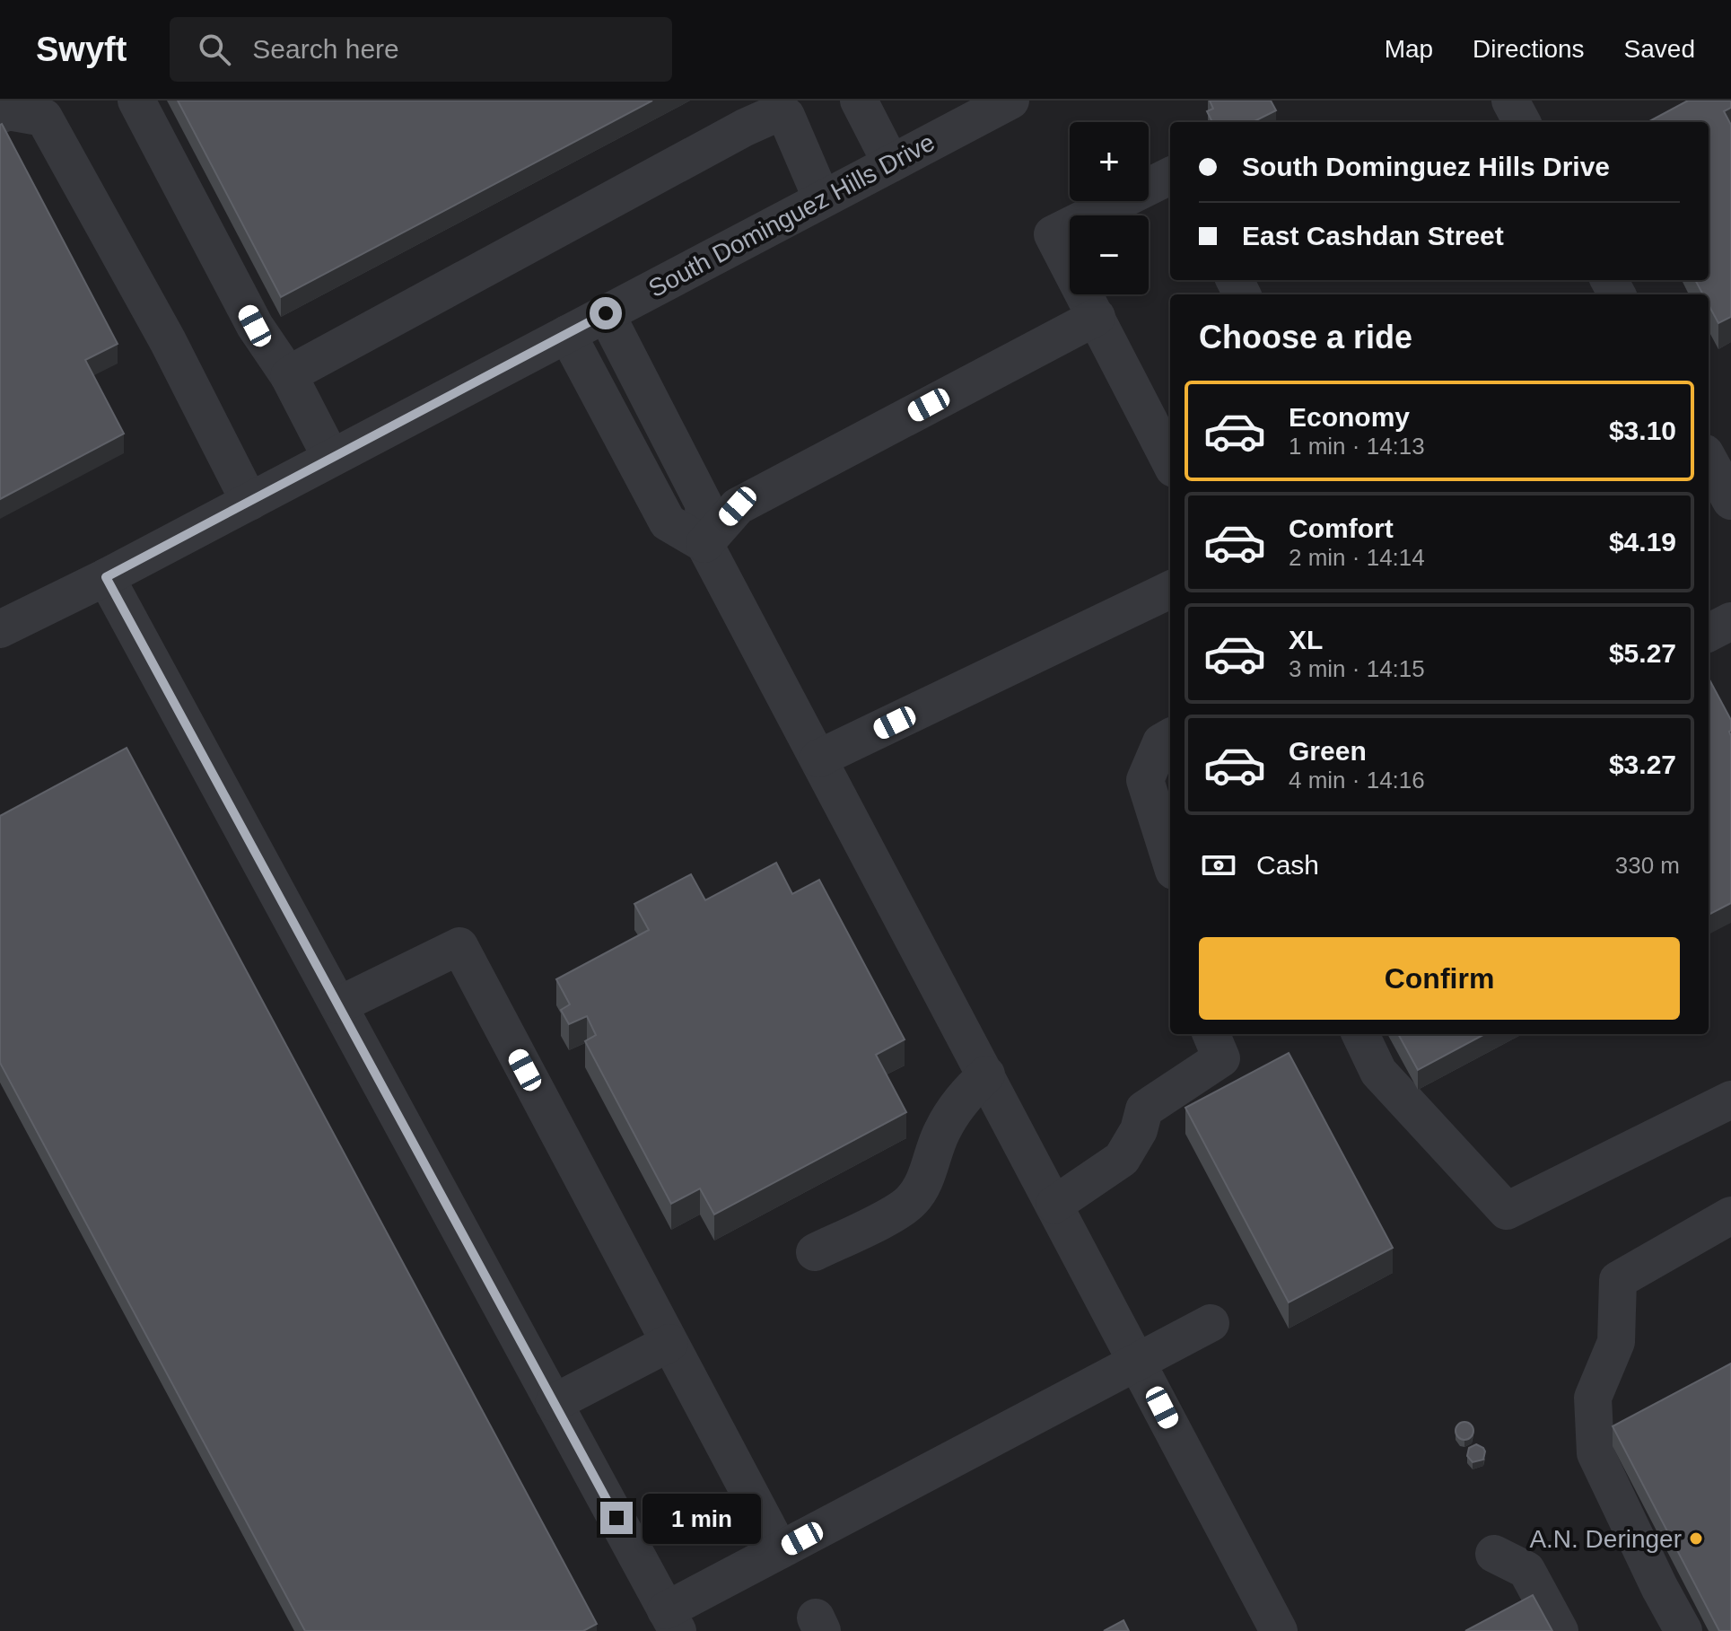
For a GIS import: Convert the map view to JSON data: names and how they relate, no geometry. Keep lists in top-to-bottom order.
{
  "streets": {
    "street": ["South Dominguez Hills Drive"]
  },
  "places": ["A.N. Deringer"],
  "page": {
    "header": "Swyft",
    "search": "Search here",
    "nav": ["Map", "Directions", "Saved"],
    "map_buttons": ["+", "−"],
    "banner": ["South Dominguez Hills Drive", "East Cashdan Street"],
    "heading": "Choose a ride",
    "list": [
      {
        "name": "Economy",
        "note": "1 min · 14:13",
        "value": "$3.10"
      },
      {
        "name": "Comfort",
        "note": "2 min · 14:14",
        "value": "$4.19"
      },
      {
        "name": "XL",
        "note": "3 min · 14:15",
        "value": "$5.27"
      },
      {
        "name": "Green",
        "note": "4 min · 14:16",
        "value": "$3.27"
      }
    ],
    "pay": ["Cash", "330 m"],
    "buttons": "Confirm",
    "bubble": "1 min"
  }
}
